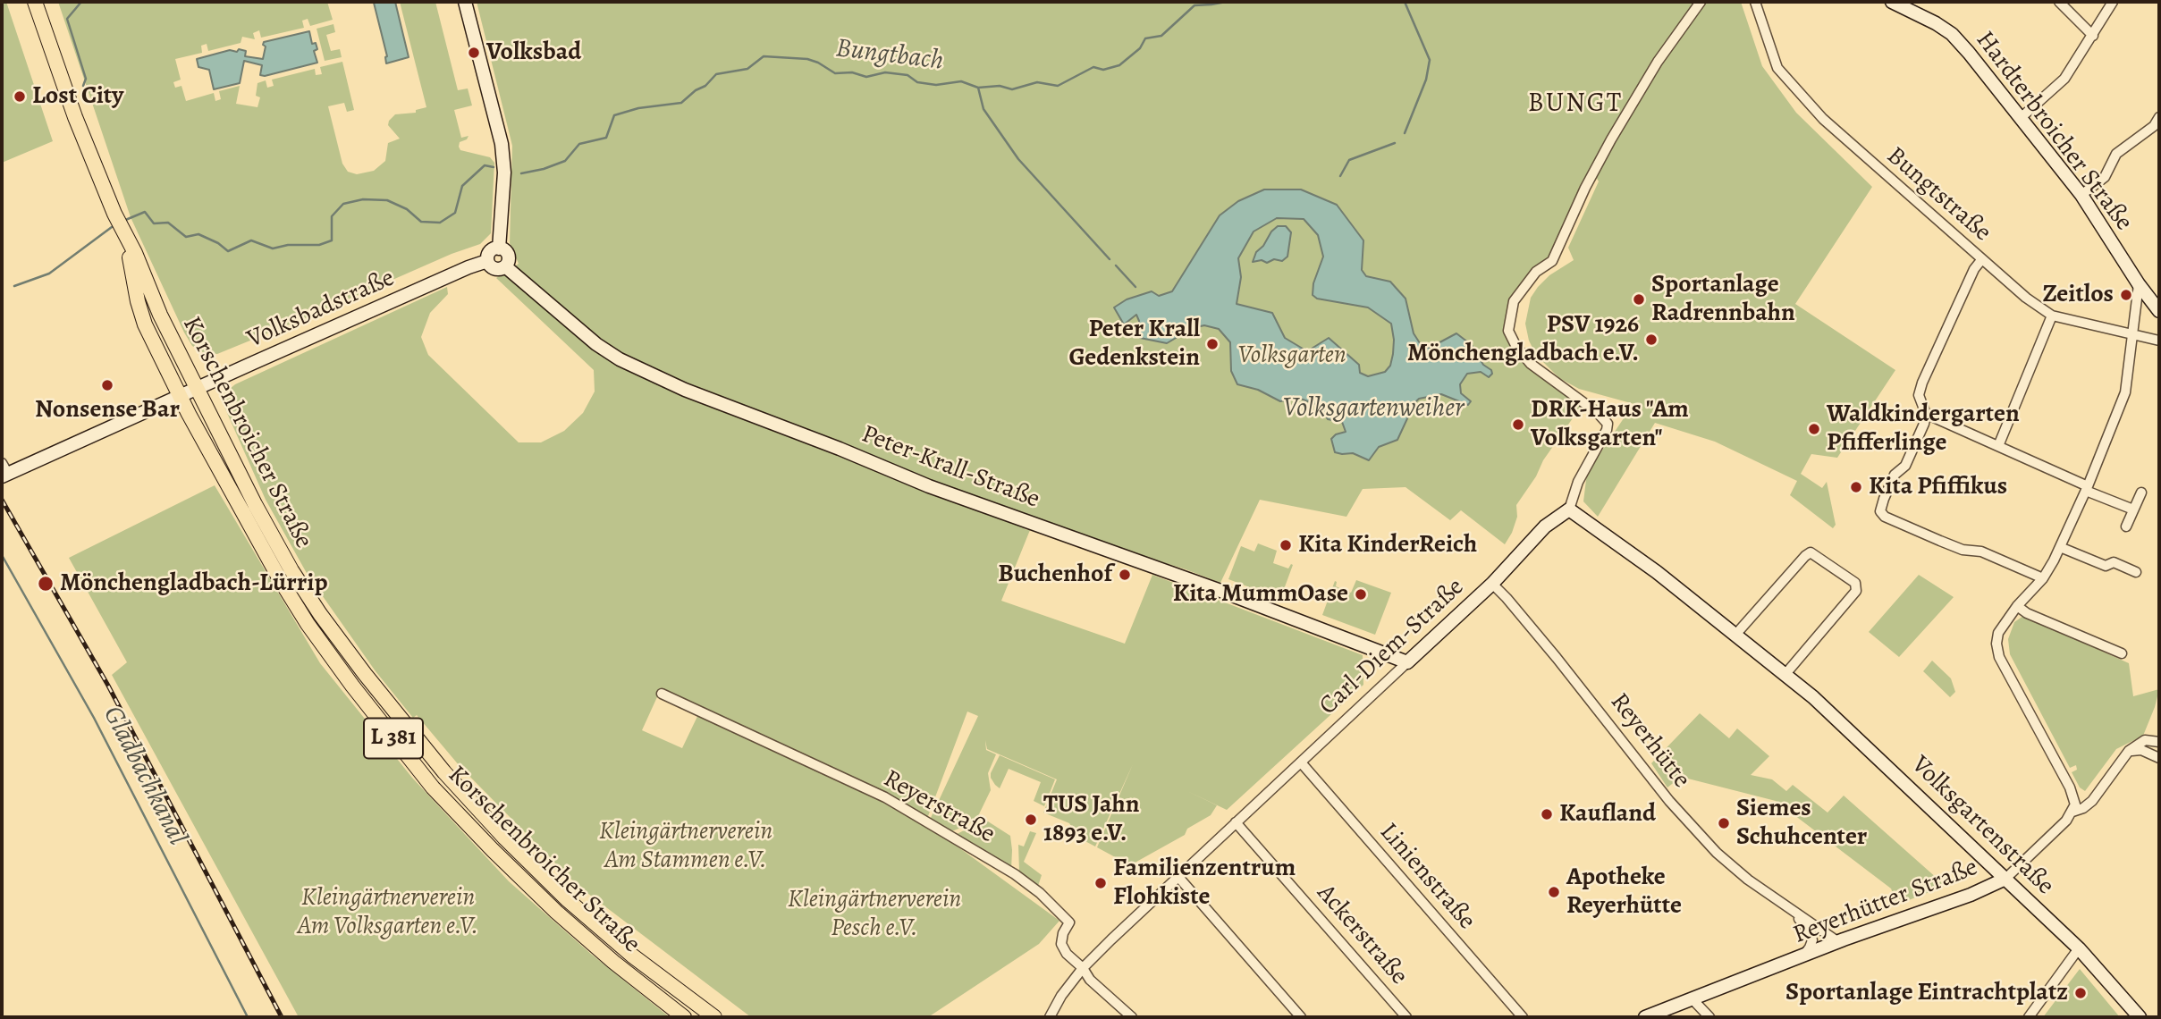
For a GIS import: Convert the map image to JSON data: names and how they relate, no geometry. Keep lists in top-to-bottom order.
{
  "streets": {
    "main road": ["Korschenbroicher Straße", "L 381"],
    "street": [
      "Hardterbroicher Straße",
      "Bungtstraße",
      "Volksbadstraße",
      "Peter-Krall-Straße",
      "Carl-Diem-Straße",
      "Reyerhütte",
      "Reyerstraße",
      "Volksgartenstraße",
      "Linienstraße",
      "Reyerhütter Straße",
      "Ackerstraße"
    ]
  },
  "crossings": [
    ["Volksbadstraße", "Korschenbroicher Straße"],
    ["Volksbadstraße", "Peter-Krall-Straße"],
    ["Peter-Krall-Straße", "Carl-Diem-Straße"],
    ["Carl-Diem-Straße", "Reyerhütte"],
    ["Carl-Diem-Straße", "Reyerstraße"],
    ["Carl-Diem-Straße", "Volksgartenstraße"],
    ["Carl-Diem-Straße", "Linienstraße"],
    ["Carl-Diem-Straße", "Ackerstraße"],
    ["Reyerhütte", "Reyerhütter Straße"],
    ["Volksgartenstraße", "Reyerhütter Straße"]
  ],
  "districts": ["BUNGT"],
  "water": ["Bungtbach", "Volksgartenweiher", "Gladbachkanal"],
  "parks": [
    "Volksgarten",
    "Kleingärtnerverein Am Stammen e.V.",
    "Kleingärtnerverein Am Volksgarten e.V.",
    "Kleingärtnerverein Pesch e.V."
  ],
  "places": [
    "Volksbad",
    "Lost City",
    "Zeitlos",
    "Sportanlage Radrennbahn",
    "PSV 1926 Mönchengladbach e.V.",
    "Peter Krall Gedenkstein",
    "Nonsense Bar",
    "DRK-Haus \"Am Volksgarten\"",
    "Waldkindergarten Pfifferlinge",
    "Kita Pfiffikus",
    "Kita KinderReich",
    "Buchenhof",
    "Mönchengladbach-Lürrip",
    "Kita MummOase",
    "Kaufland",
    "TUS Jahn 1893 e.V.",
    "Siemes Schuhcenter",
    "Familienzentrum Flohkiste",
    "Apotheke Reyerhütte",
    "Sportanlage Eintrachtplatz"
  ]
}
